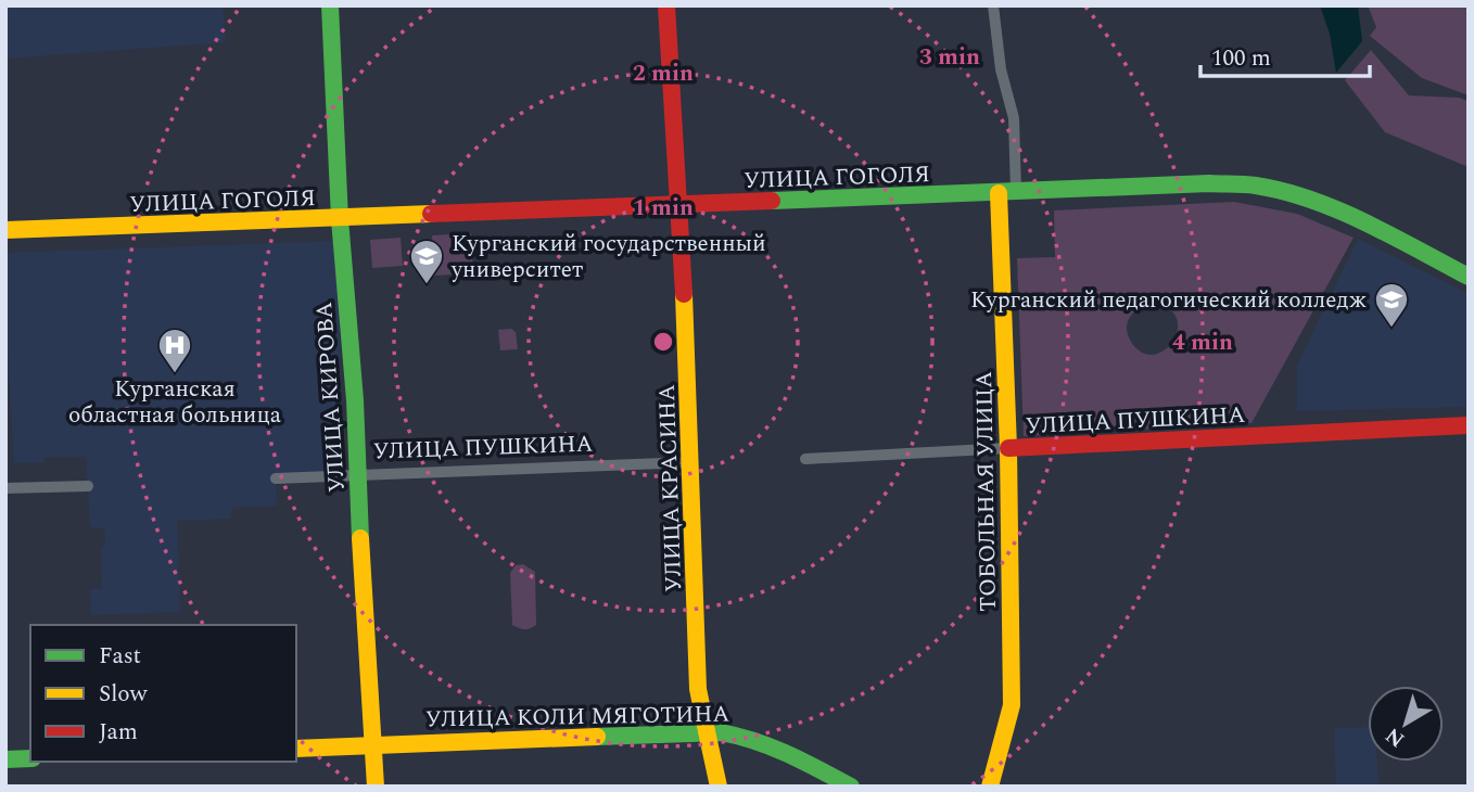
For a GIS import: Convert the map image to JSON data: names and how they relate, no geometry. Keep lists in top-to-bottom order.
{
  "streets": {
    "main road": [
      "УЛИЦА ГОГОЛЯ",
      "УЛИЦА КИРОВА",
      "УЛИЦА ПУШКИНА",
      "УЛИЦА КРАСИНА",
      "ТОБОЛЬНАЯ УЛИЦА",
      "УЛИЦА КОЛИ МЯГОТИНА"
    ]
  },
  "crossings": [
    ["УЛИЦА ГОГОЛЯ", "УЛИЦА КИРОВА"],
    ["УЛИЦА ГОГОЛЯ", "УЛИЦА КРАСИНА"],
    ["УЛИЦА ГОГОЛЯ", "ТОБОЛЬНАЯ УЛИЦА"],
    ["УЛИЦА КИРОВА", "УЛИЦА ПУШКИНА"],
    ["УЛИЦА КИРОВА", "УЛИЦА КОЛИ МЯГОТИНА"],
    ["УЛИЦА ПУШКИНА", "УЛИЦА КРАСИНА"],
    ["УЛИЦА ПУШКИНА", "ТОБОЛЬНАЯ УЛИЦА"],
    ["УЛИЦА КРАСИНА", "УЛИЦА КОЛИ МЯГОТИНА"]
  ],
  "places": {
    "school or university": ["Курганский государственный университет", "Курганский педагогический колледж"],
    "hospital": ["Курганская областная больница"]
  },
  "legend": ["Fast", "Slow", "Jam"],
  "scale_bar": "100 m",
  "north": "bottom left",
  "rings": [
    "3 min",
    "2 min",
    "1 min",
    "4 min"
  ]
}
